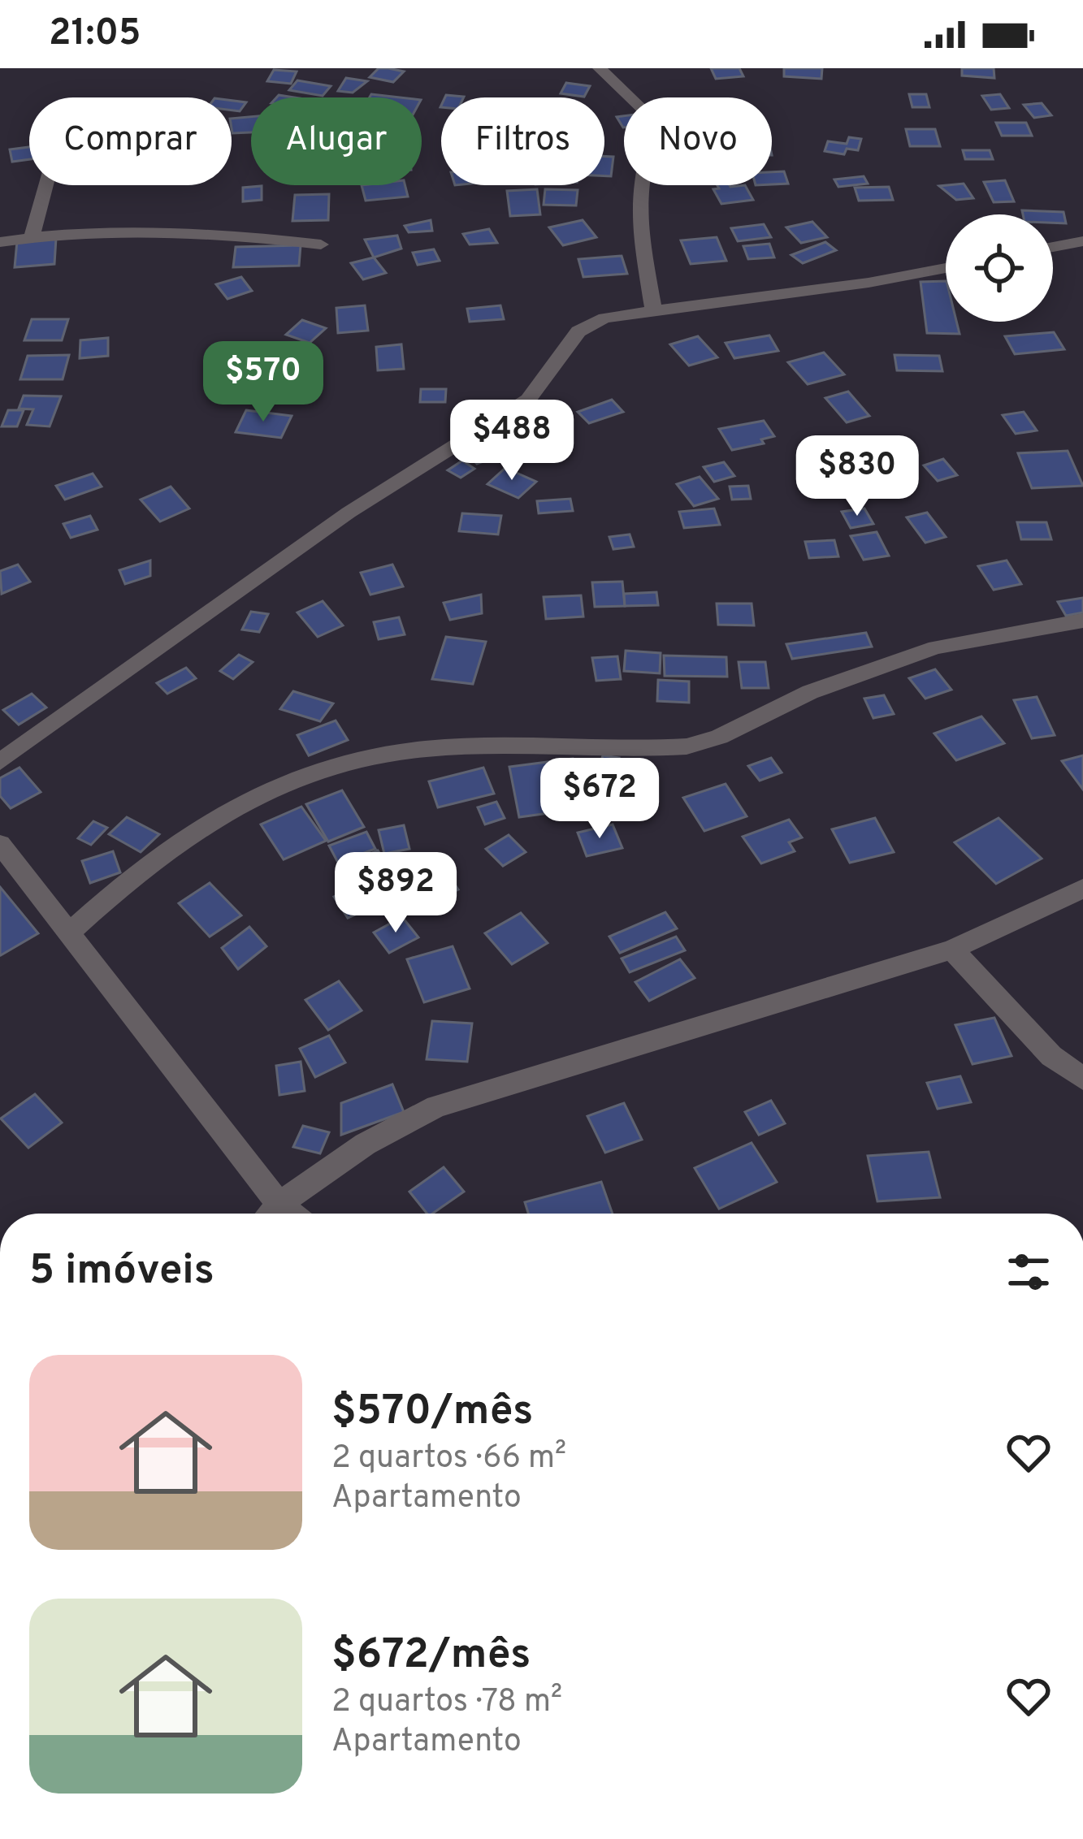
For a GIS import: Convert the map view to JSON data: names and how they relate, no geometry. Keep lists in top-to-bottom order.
{
  "page": {
    "status": "21:05",
    "chip": [
      "Comprar",
      "Alugar",
      "Filtros",
      "Novo"
    ],
    "price": [
      "$570",
      "$488",
      "$830",
      "$672",
      "$892"
    ],
    "heading": "5 imóveis",
    "list": [
      {
        "name": "$570/mês",
        "note": "2 quartos · 66 m² · Apartamento"
      },
      {
        "name": "$672/mês",
        "note": "2 quartos · 78 m² · Apartamento"
      }
    ]
  }
}
